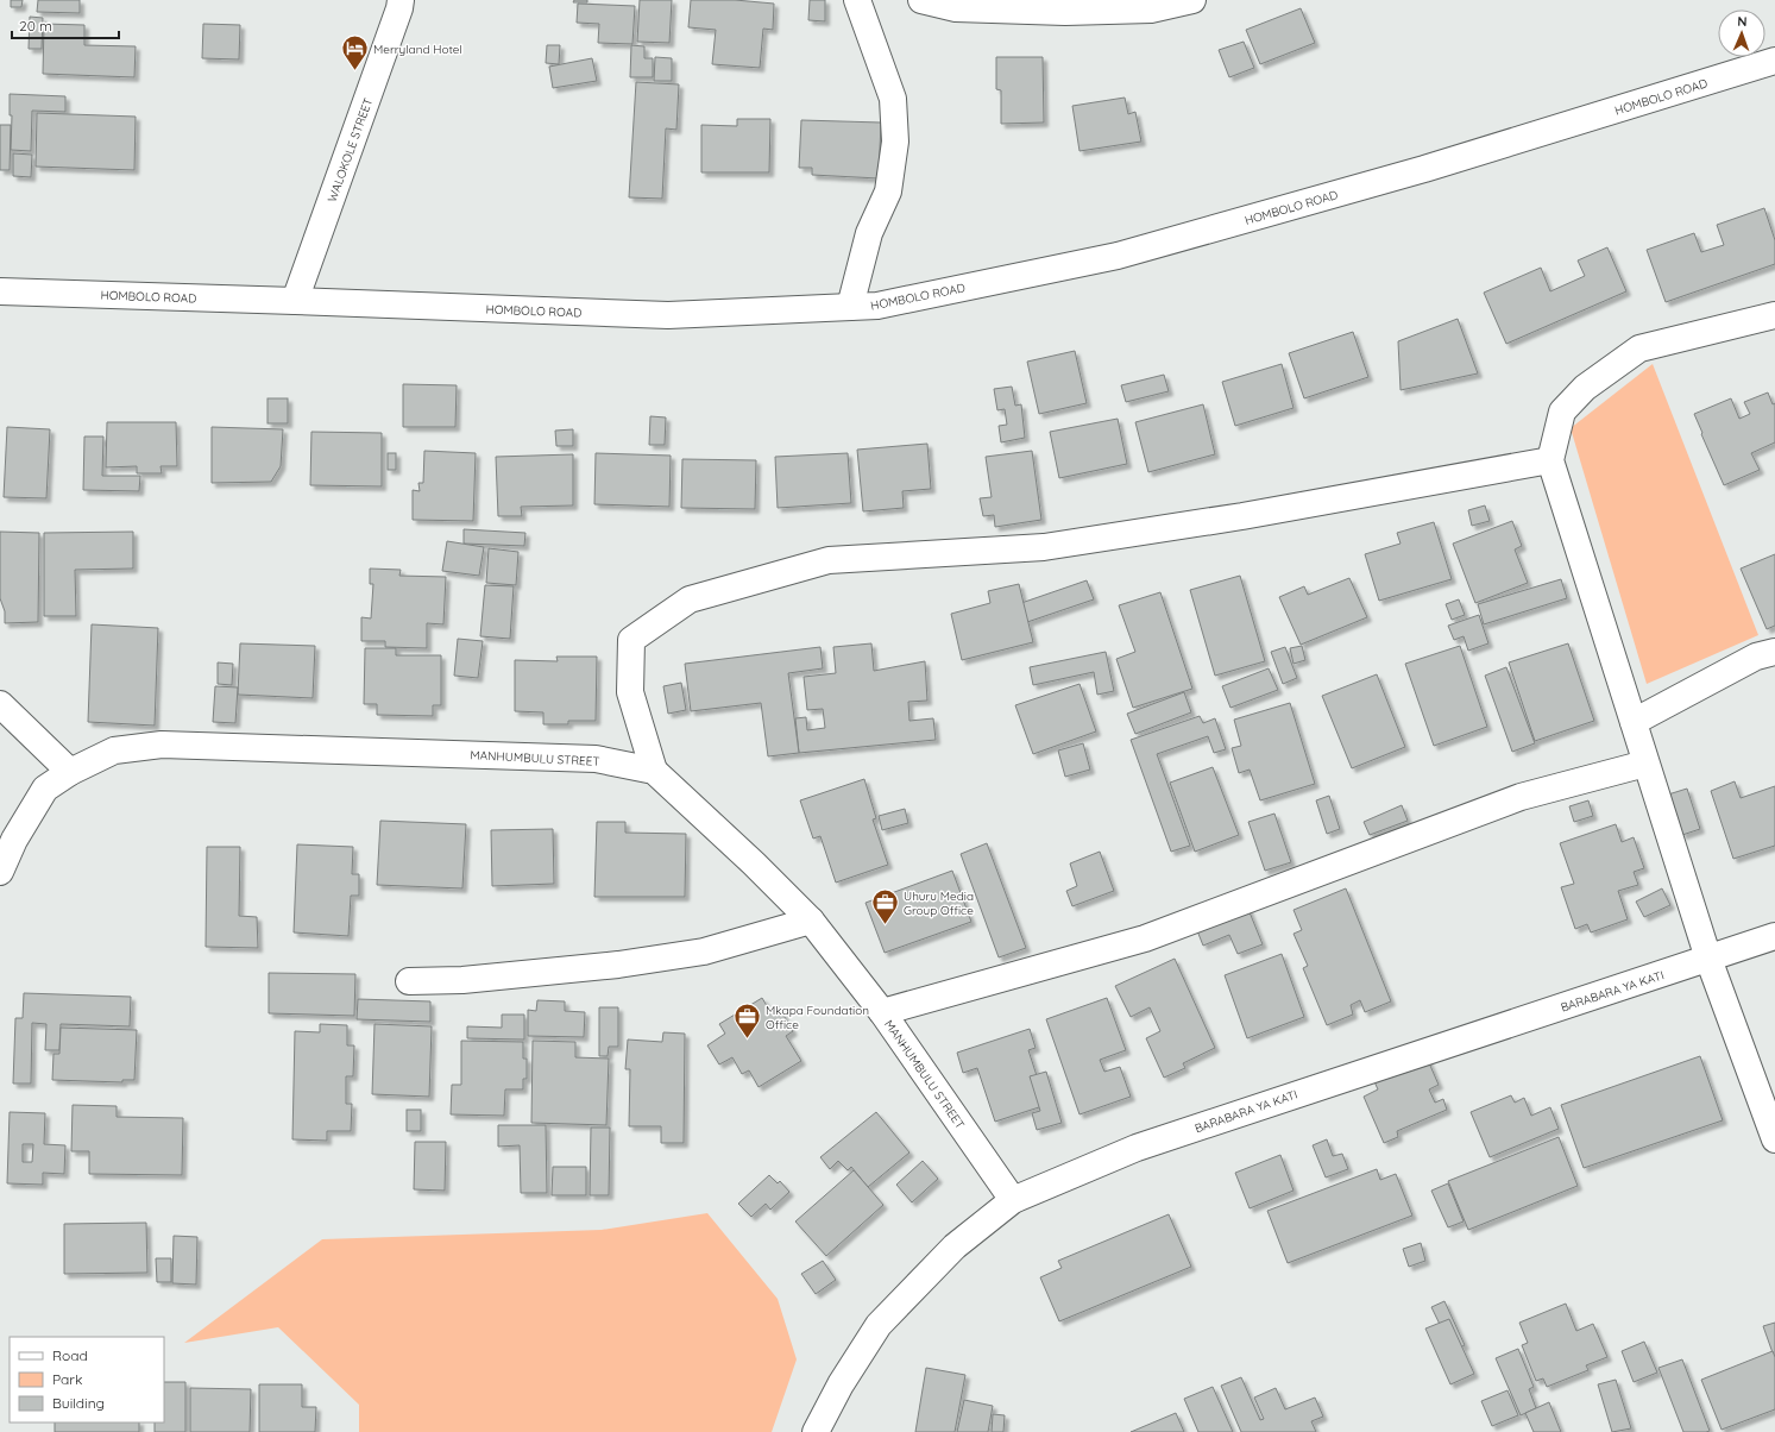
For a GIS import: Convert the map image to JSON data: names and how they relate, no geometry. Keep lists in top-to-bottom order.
{
  "streets": {
    "street": [
      "HOMBOLO ROAD",
      "WALOKOLE STREET",
      "MANHUMBULU STREET",
      "BARABARA YA KATI"
    ]
  },
  "crossings": [
    ["HOMBOLO ROAD", "WALOKOLE STREET"],
    ["MANHUMBULU STREET", "BARABARA YA KATI"]
  ],
  "places": {
    "hotel": ["Merryland Hotel"],
    "office": ["Uhuru Media Group Office", "Mkapa Foundation Office"]
  },
  "legend": ["Road", "Park", "Building"],
  "scale_bar": "20 m",
  "north": "top"
}
